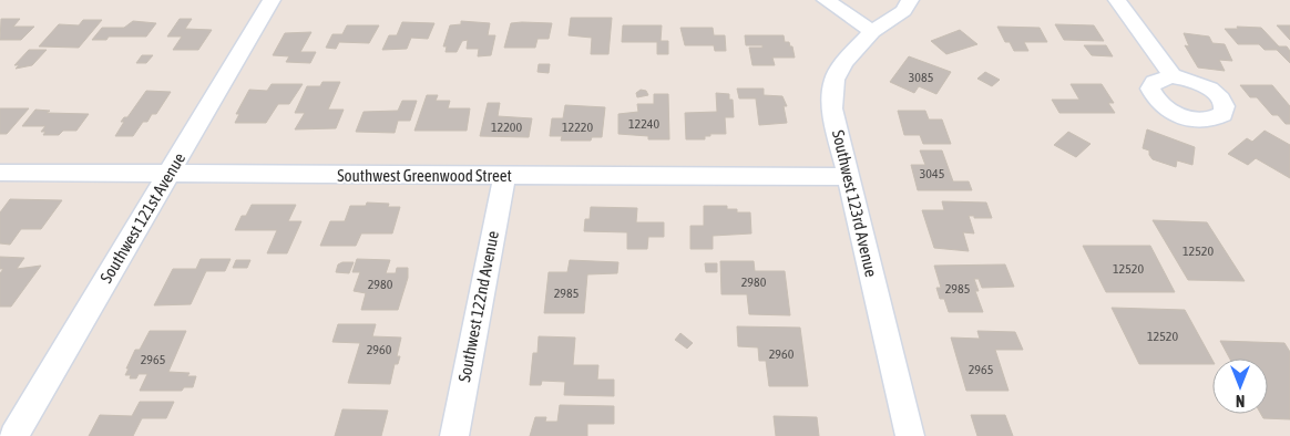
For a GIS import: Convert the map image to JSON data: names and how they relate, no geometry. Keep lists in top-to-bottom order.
{
  "streets": {
    "street": [
      "Southwest Greenwood Street",
      "Southwest 123rd Avenue",
      "Southwest 121st Avenue",
      "Southwest 122nd Avenue"
    ]
  },
  "crossings": [
    ["Southwest Greenwood Street", "Southwest 123rd Avenue"],
    ["Southwest Greenwood Street", "Southwest 121st Avenue"],
    ["Southwest Greenwood Street", "Southwest 122nd Avenue"]
  ],
  "house_numbers": [
    "3085",
    "12240",
    "12200",
    "12220",
    "3045",
    "12520",
    "12520",
    "2980",
    "2980",
    "2985",
    "2985",
    "12520",
    "2960",
    "2960",
    "2965",
    "2965"
  ],
  "north": "bottom"
}
